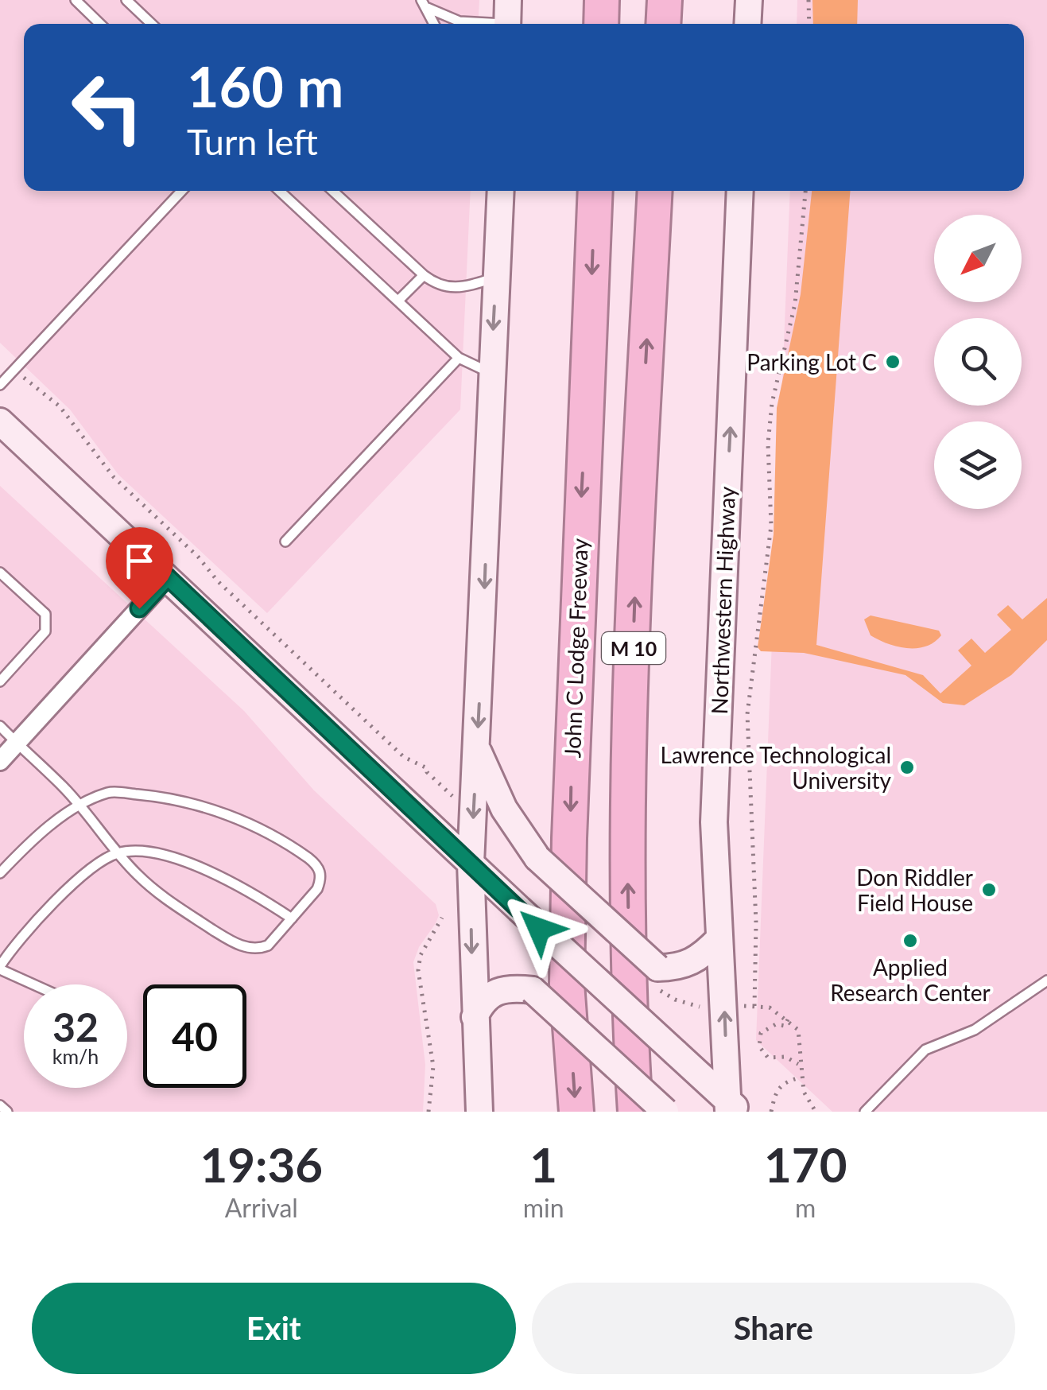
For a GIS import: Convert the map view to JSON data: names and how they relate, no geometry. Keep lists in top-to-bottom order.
{
  "streets": {
    "highway": ["John C Lodge Freeway", "M 10"],
    "main road": ["Northwestern Highway"]
  },
  "one_way": ["Northwestern Highway"],
  "places": [
    "Parking Lot C",
    "Lawrence Technological University",
    "Don Riddler Field House",
    "Applied Research Center"
  ],
  "north": "bottom left",
  "page": {
    "turn": ["160 m", "Turn left"],
    "speed": "32 km/h",
    "limit": "40",
    "eta": [
      "19:36",
      "Arrival",
      "1",
      "min",
      "170",
      "m"
    ],
    "buttons": ["Exit", "Share"]
  }
}
